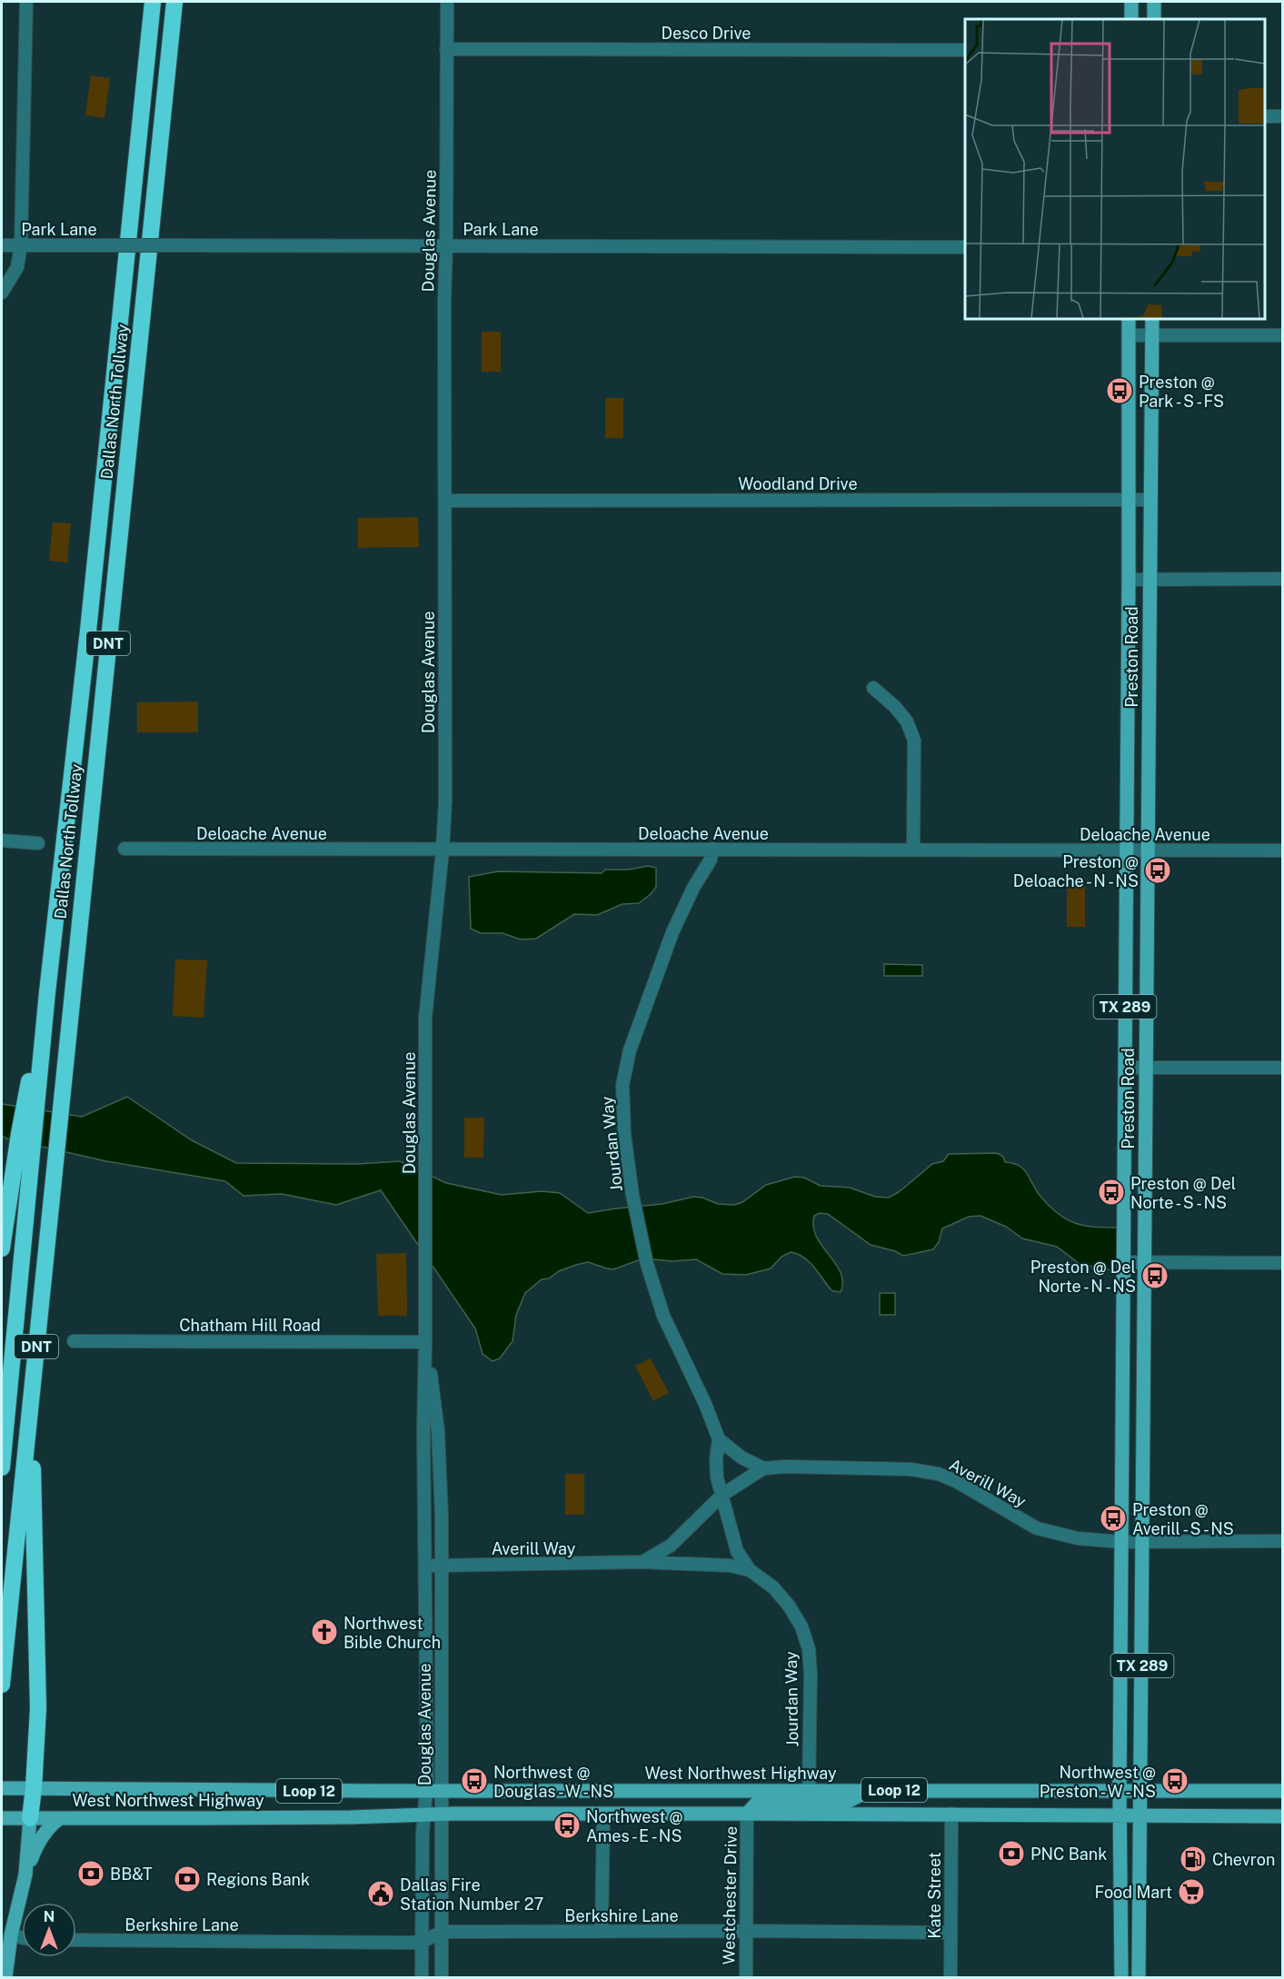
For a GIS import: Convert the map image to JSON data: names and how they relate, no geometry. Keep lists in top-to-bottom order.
{
  "streets": {
    "highway": ["Dallas North Tollway", "DNT"],
    "main road": [
      "Preston Road",
      "TX 289",
      "West Northwest Highway",
      "Loop 12"
    ],
    "street": [
      "Desco Drive",
      "Park Lane",
      "Douglas Avenue",
      "Woodland Drive",
      "Deloache Avenue",
      "Jourdan Way",
      "Chatham Hill Road",
      "Averill Way",
      "Westchester Drive",
      "Kate Street",
      "Berkshire Lane"
    ]
  },
  "crossings": [
    ["Desco Drive", "Douglas Avenue"],
    ["Park Lane", "Douglas Avenue"],
    ["Douglas Avenue", "Woodland Drive"],
    ["Douglas Avenue", "Deloache Avenue"],
    ["Douglas Avenue", "Chatham Hill Road"],
    ["Douglas Avenue", "Averill Way"],
    ["Douglas Avenue", "West Northwest Highway"],
    ["Douglas Avenue", "Berkshire Lane"],
    ["Woodland Drive", "Preston Road"],
    ["Preston Road", "Deloache Avenue"],
    ["Preston Road", "Averill Way"],
    ["Preston Road", "West Northwest Highway"],
    ["Deloache Avenue", "Jourdan Way"],
    ["Jourdan Way", "Averill Way"],
    ["Jourdan Way", "West Northwest Highway"],
    ["West Northwest Highway", "Westchester Drive"],
    ["West Northwest Highway", "Kate Street"],
    ["Westchester Drive", "Berkshire Lane"],
    ["Kate Street", "Berkshire Lane"]
  ],
  "places": {
    "bus stop": [
      "Preston @ Park - S - FS",
      "Preston @ Deloache - N - NS",
      "Preston @ Del Norte - S - NS",
      "Preston @ Del Norte - N - NS",
      "Preston @ Averill - S - NS",
      "Northwest @ Douglas - W - NS",
      "Northwest @ Preston - W - NS",
      "Northwest @ Ames - E - NS"
    ],
    "church": ["Northwest Bible Church"],
    "bank": ["PNC Bank", "BB&T", "Regions Bank"],
    "fuel station": ["Chevron"],
    "supermarket": ["Food Mart"],
    "public building": ["Dallas Fire Station Number 27"]
  },
  "north": "top"
}
